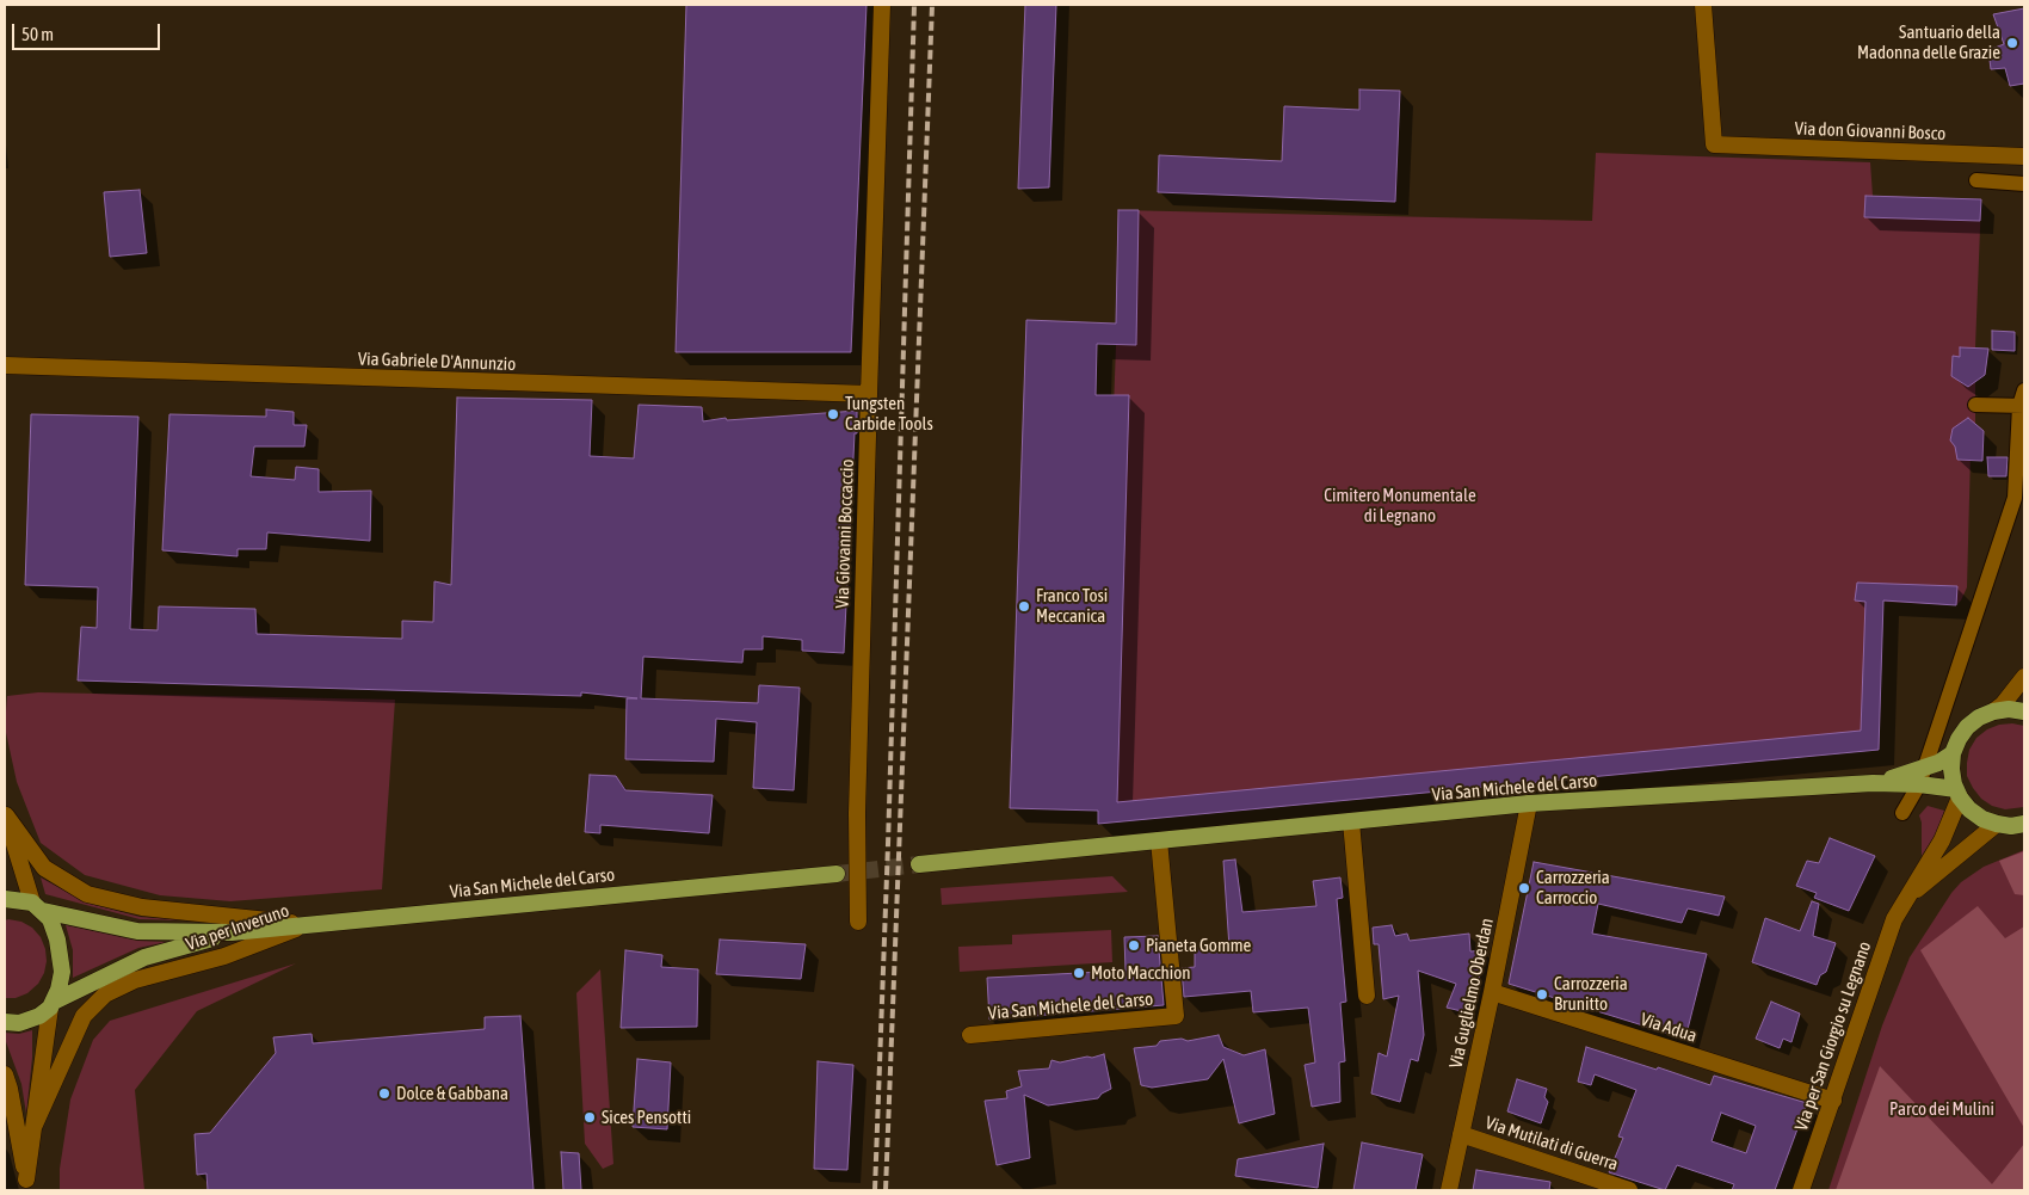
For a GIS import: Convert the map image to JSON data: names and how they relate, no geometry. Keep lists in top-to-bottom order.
{
  "streets": {
    "main road": ["Via San Michele del Carso", "Via per Inveruno"],
    "street": [
      "Via don Giovanni Bosco",
      "Via Gabriele D'Annunzio",
      "Via Giovanni Boccaccio",
      "Via Guglielmo Oberdan",
      "Via Adua",
      "Via per San Giorgio su Legnano",
      "Via Mutilati di Guerra"
    ]
  },
  "crossings": [
    ["Via Gabriele D'Annunzio", "Via Giovanni Boccaccio"],
    ["Via San Michele del Carso", "Via per Inveruno"],
    ["Via San Michele del Carso", "Via Guglielmo Oberdan"],
    ["Via San Michele del Carso", "Via per San Giorgio su Legnano"],
    ["Via Guglielmo Oberdan", "Via Adua"],
    ["Via Guglielmo Oberdan", "Via Mutilati di Guerra"],
    ["Via Adua", "Via per San Giorgio su Legnano"]
  ],
  "parks": ["Cimitero Monumentale di Legnano", "Parco dei Mulini"],
  "places": [
    "Santuario della Madonna delle Grazie",
    "Tungsten Carbide Tools",
    "Franco Tosi Meccanica",
    "Carrozzeria Carroccio",
    "Pianeta Gomme",
    "Moto Macchion",
    "Carrozzeria Brunitto",
    "Dolce & Gabbana",
    "Sices Pensotti"
  ],
  "scale_bar": "50 m"
}
